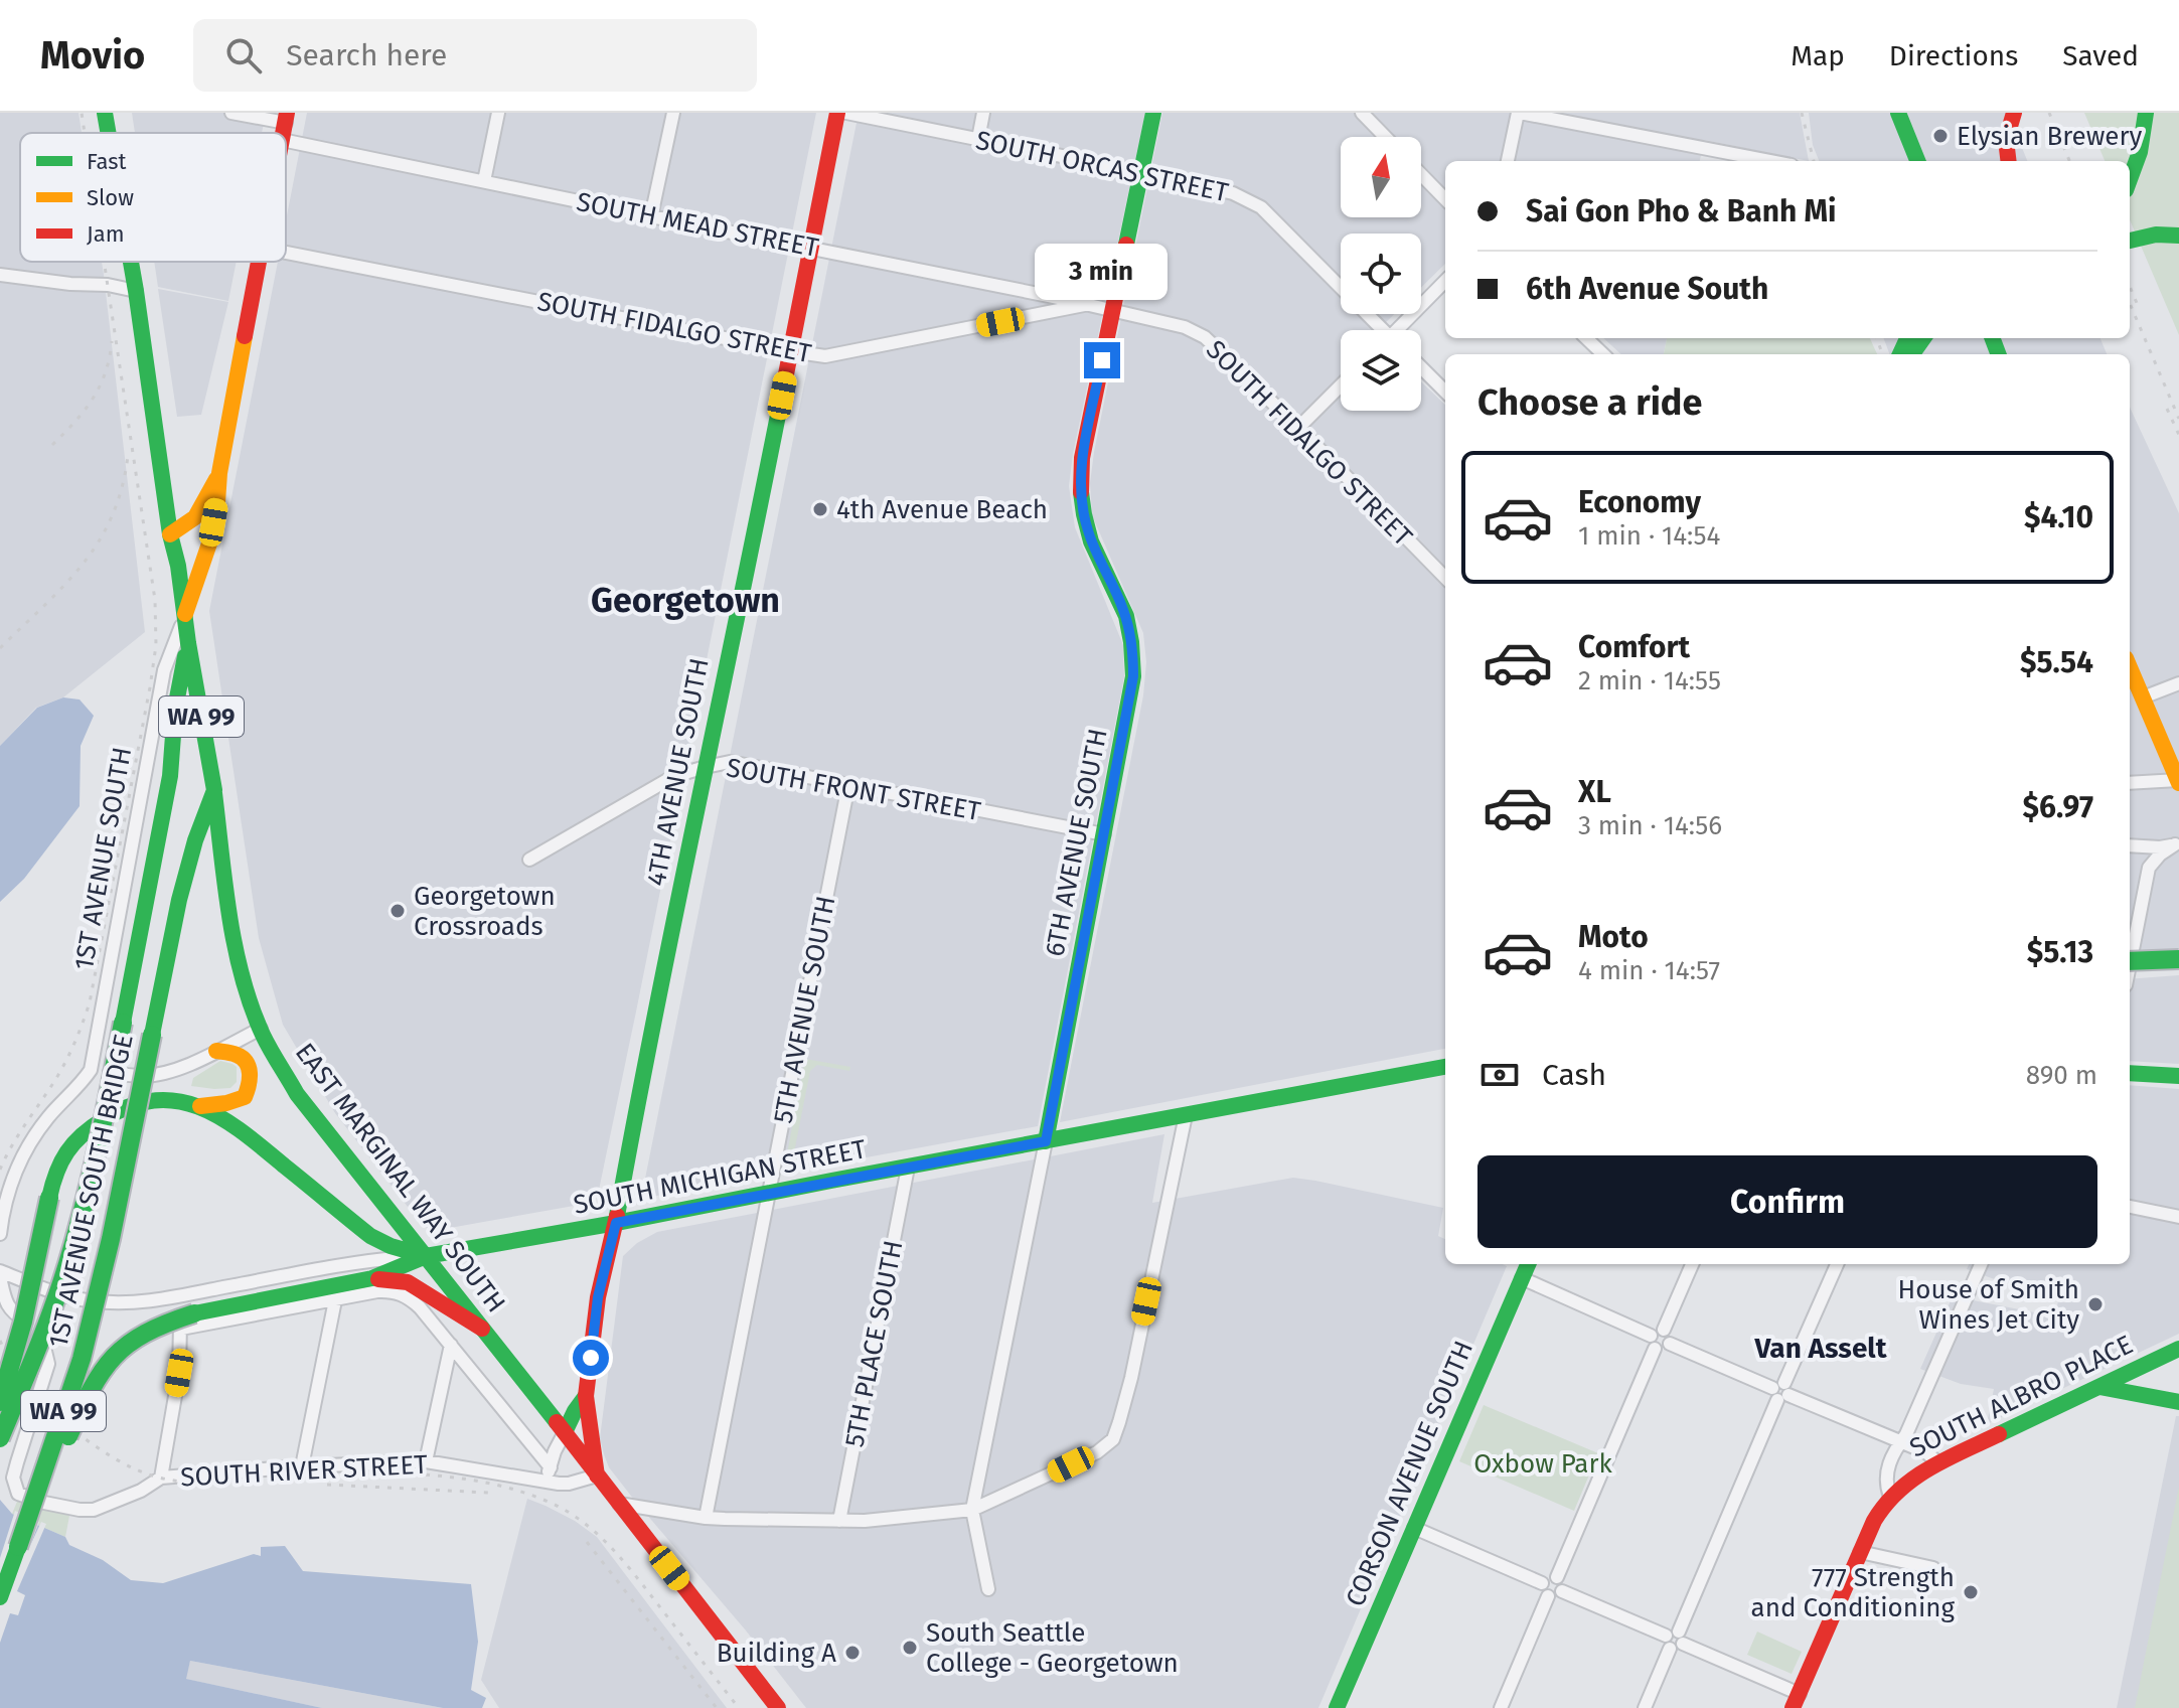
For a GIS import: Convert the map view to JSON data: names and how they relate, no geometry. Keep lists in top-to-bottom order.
{
  "streets": {
    "main road": [
      "WA 99",
      "4TH AVENUE SOUTH",
      "6TH AVENUE SOUTH",
      "1ST AVENUE SOUTH",
      "SOUTH MICHIGAN STREET",
      "EAST MARGINAL WAY SOUTH",
      "1ST AVENUE SOUTH BRIDGE",
      "SOUTH ALBRO PLACE",
      "CORSON AVENUE SOUTH"
    ],
    "street": [
      "SOUTH ORCAS STREET",
      "SOUTH MEAD STREET",
      "SOUTH FIDALGO STREET",
      "SOUTH FRONT STREET",
      "5TH AVENUE SOUTH",
      "5TH PLACE SOUTH",
      "SOUTH RIVER STREET"
    ]
  },
  "crossings": [
    ["SOUTH ORCAS STREET", "6TH AVENUE SOUTH"],
    ["SOUTH MEAD STREET", "SOUTH FIDALGO STREET"],
    ["SOUTH MEAD STREET", "4TH AVENUE SOUTH"],
    ["SOUTH MEAD STREET", "6TH AVENUE SOUTH"],
    ["SOUTH FIDALGO STREET", "4TH AVENUE SOUTH"],
    ["SOUTH FIDALGO STREET", "6TH AVENUE SOUTH"],
    ["4TH AVENUE SOUTH", "SOUTH FRONT STREET"],
    ["4TH AVENUE SOUTH", "SOUTH MICHIGAN STREET"],
    ["4TH AVENUE SOUTH", "EAST MARGINAL WAY SOUTH"],
    ["4TH AVENUE SOUTH", "SOUTH RIVER STREET"],
    ["SOUTH FRONT STREET", "6TH AVENUE SOUTH"],
    ["SOUTH FRONT STREET", "5TH AVENUE SOUTH"],
    ["6TH AVENUE SOUTH", "SOUTH MICHIGAN STREET"],
    ["1ST AVENUE SOUTH", "EAST MARGINAL WAY SOUTH"],
    ["5TH AVENUE SOUTH", "SOUTH MICHIGAN STREET"],
    ["SOUTH MICHIGAN STREET", "EAST MARGINAL WAY SOUTH"],
    ["SOUTH MICHIGAN STREET", "5TH PLACE SOUTH"],
    ["SOUTH MICHIGAN STREET", "SOUTH RIVER STREET"],
    ["EAST MARGINAL WAY SOUTH", "1ST AVENUE SOUTH BRIDGE"],
    ["EAST MARGINAL WAY SOUTH", "SOUTH RIVER STREET"]
  ],
  "districts": ["Georgetown", "Van Asselt"],
  "parks": ["Oxbow Park"],
  "places": [
    "Elysian Brewery",
    "4th Avenue Beach",
    "Georgetown Crossroads",
    "House of Smith Wines Jet City",
    "777 Strength and Conditioning",
    "South Seattle College - Georgetown",
    "Building A"
  ],
  "legend": ["Fast", "Slow", "Jam"],
  "north": "top",
  "page": {
    "header": "Movio",
    "search": "Search here",
    "nav": ["Map", "Directions", "Saved"],
    "banner": ["Sai Gon Pho & Banh Mi", "6th Avenue South"],
    "bubble": "3 min",
    "heading": "Choose a ride",
    "list": [
      {
        "name": "Economy",
        "note": "1 min · 14:54",
        "value": "$4.10"
      },
      {
        "name": "Comfort",
        "note": "2 min · 14:55",
        "value": "$5.54"
      },
      {
        "name": "XL",
        "note": "3 min · 14:56",
        "value": "$6.97"
      },
      {
        "name": "Moto",
        "note": "4 min · 14:57",
        "value": "$5.13"
      }
    ],
    "pay": ["Cash", "890 m"],
    "buttons": "Confirm"
  }
}
